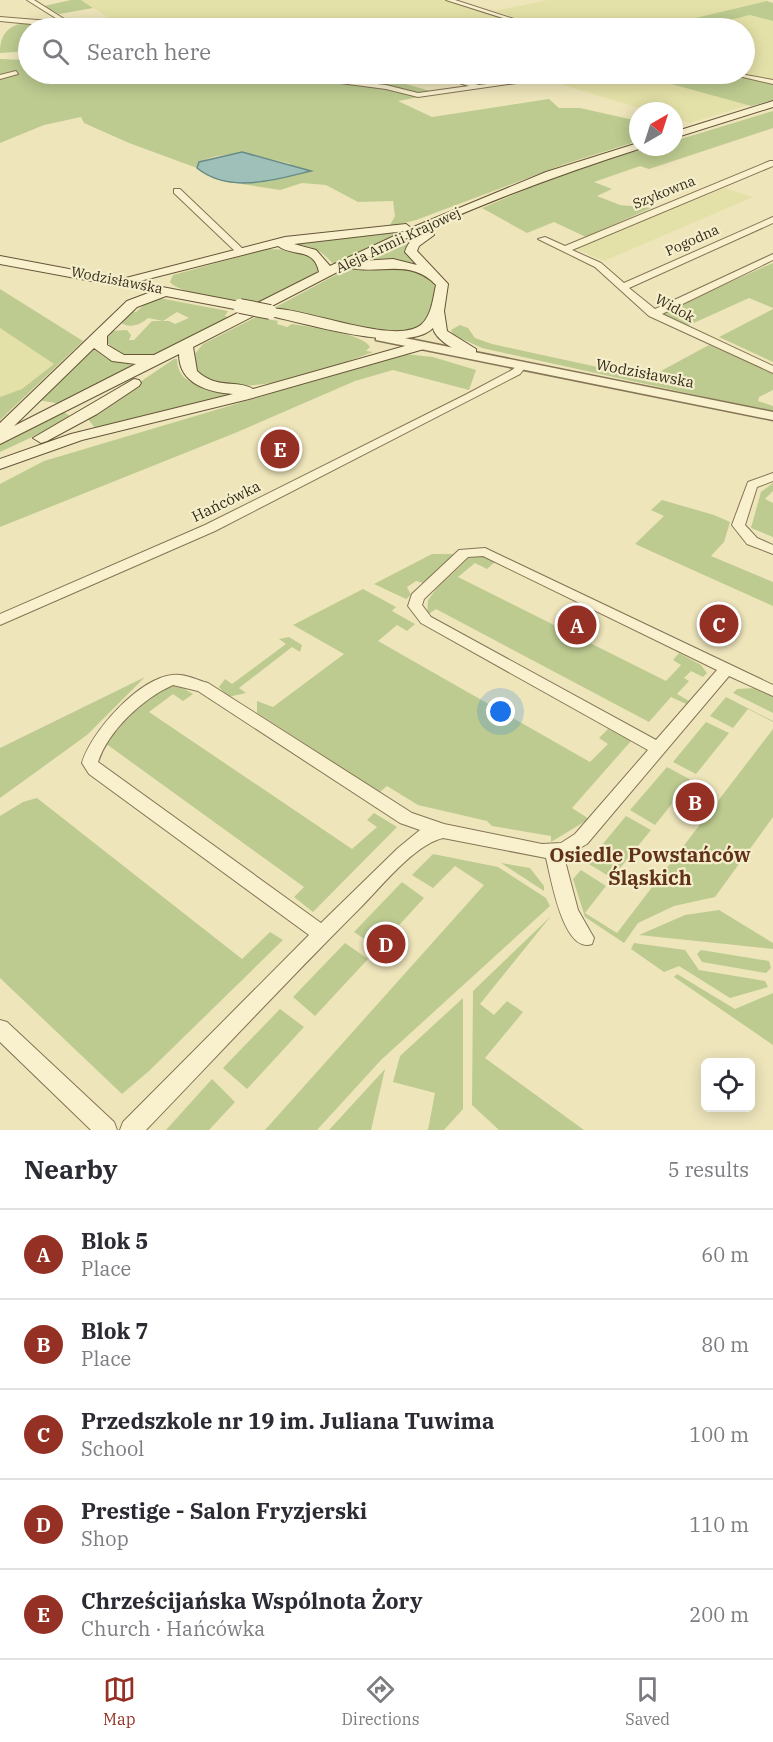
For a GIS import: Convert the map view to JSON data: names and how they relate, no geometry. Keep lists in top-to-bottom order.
{
  "streets": {
    "main road": ["Aleja Armii Krajowej", "Wodzisławska"],
    "street": [
      "Szykowna",
      "Pogodna",
      "Widok",
      "Hańcówka"
    ]
  },
  "crossings": [
    ["Szykowna", "Widok"],
    ["Pogodna", "Widok"],
    ["Wodzisławska", "Hańcówka"]
  ],
  "districts": ["Osiedle Powstańców Śląskich"],
  "north": "top right",
  "page": {
    "search": "Search here",
    "pins": [
      "E",
      "C",
      "A",
      "B",
      "D"
    ],
    "heading": ["Nearby", "5 results"],
    "list": [
      {
        "mark": "A",
        "name": "Blok 5",
        "note": "Place",
        "value": "60 m"
      },
      {
        "mark": "B",
        "name": "Blok 7",
        "note": "Place",
        "value": "80 m"
      },
      {
        "mark": "C",
        "name": "Przedszkole nr 19 im. Juliana Tuwima",
        "note": "School",
        "value": "100 m"
      },
      {
        "mark": "D",
        "name": "Prestige - Salon Fryzjerski",
        "note": "Shop",
        "value": "110 m"
      },
      {
        "mark": "E",
        "name": "Chrześcijańska Wspólnota Żory",
        "note": "Church · Hańcówka",
        "value": "200 m"
      }
    ],
    "nav": ["Map", "Directions", "Saved"]
  }
}
